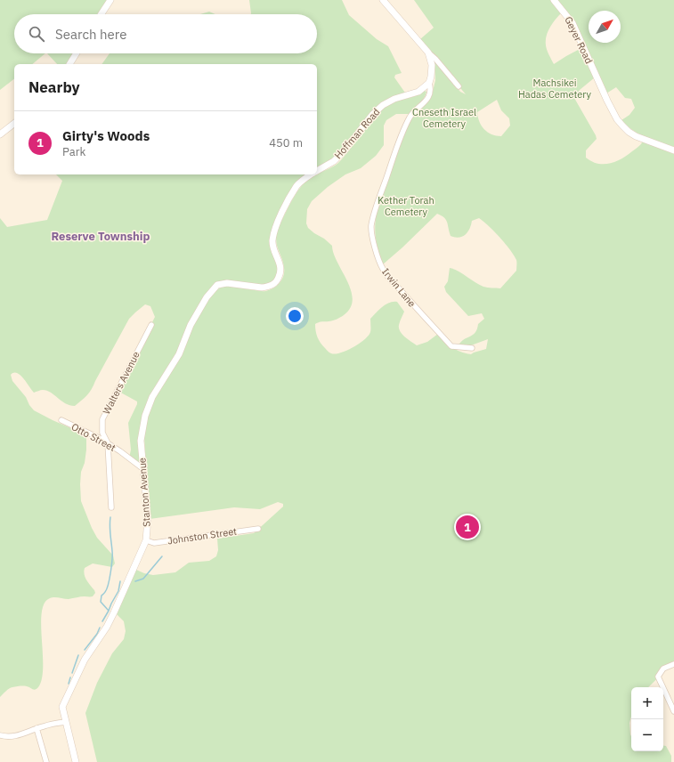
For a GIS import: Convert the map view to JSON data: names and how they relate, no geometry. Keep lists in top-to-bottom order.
{
  "streets": {
    "street": [
      "Geyer Road",
      "Hoffman Road",
      "Irwin Lane",
      "Walters Avenue",
      "Otto Street",
      "Stanton Avenue",
      "Johnston Street"
    ]
  },
  "crossings": [
    ["Hoffman Road", "Irwin Lane"],
    ["Hoffman Road", "Stanton Avenue"],
    ["Walters Avenue", "Otto Street"],
    ["Otto Street", "Stanton Avenue"],
    ["Stanton Avenue", "Johnston Street"]
  ],
  "districts": ["Reserve Township"],
  "parks": ["Machsikei Hadas Cemetery", "Cneseth Israel Cemetery", "Kether Torah Cemetery"],
  "north": "top right",
  "page": {
    "search": "Search here",
    "heading": "Nearby",
    "list": [
      {
        "mark": "1",
        "name": "Girty's Woods",
        "note": "Park",
        "value": "450 m"
      }
    ],
    "pins": "1",
    "map_buttons": ["+", "−"]
  }
}
